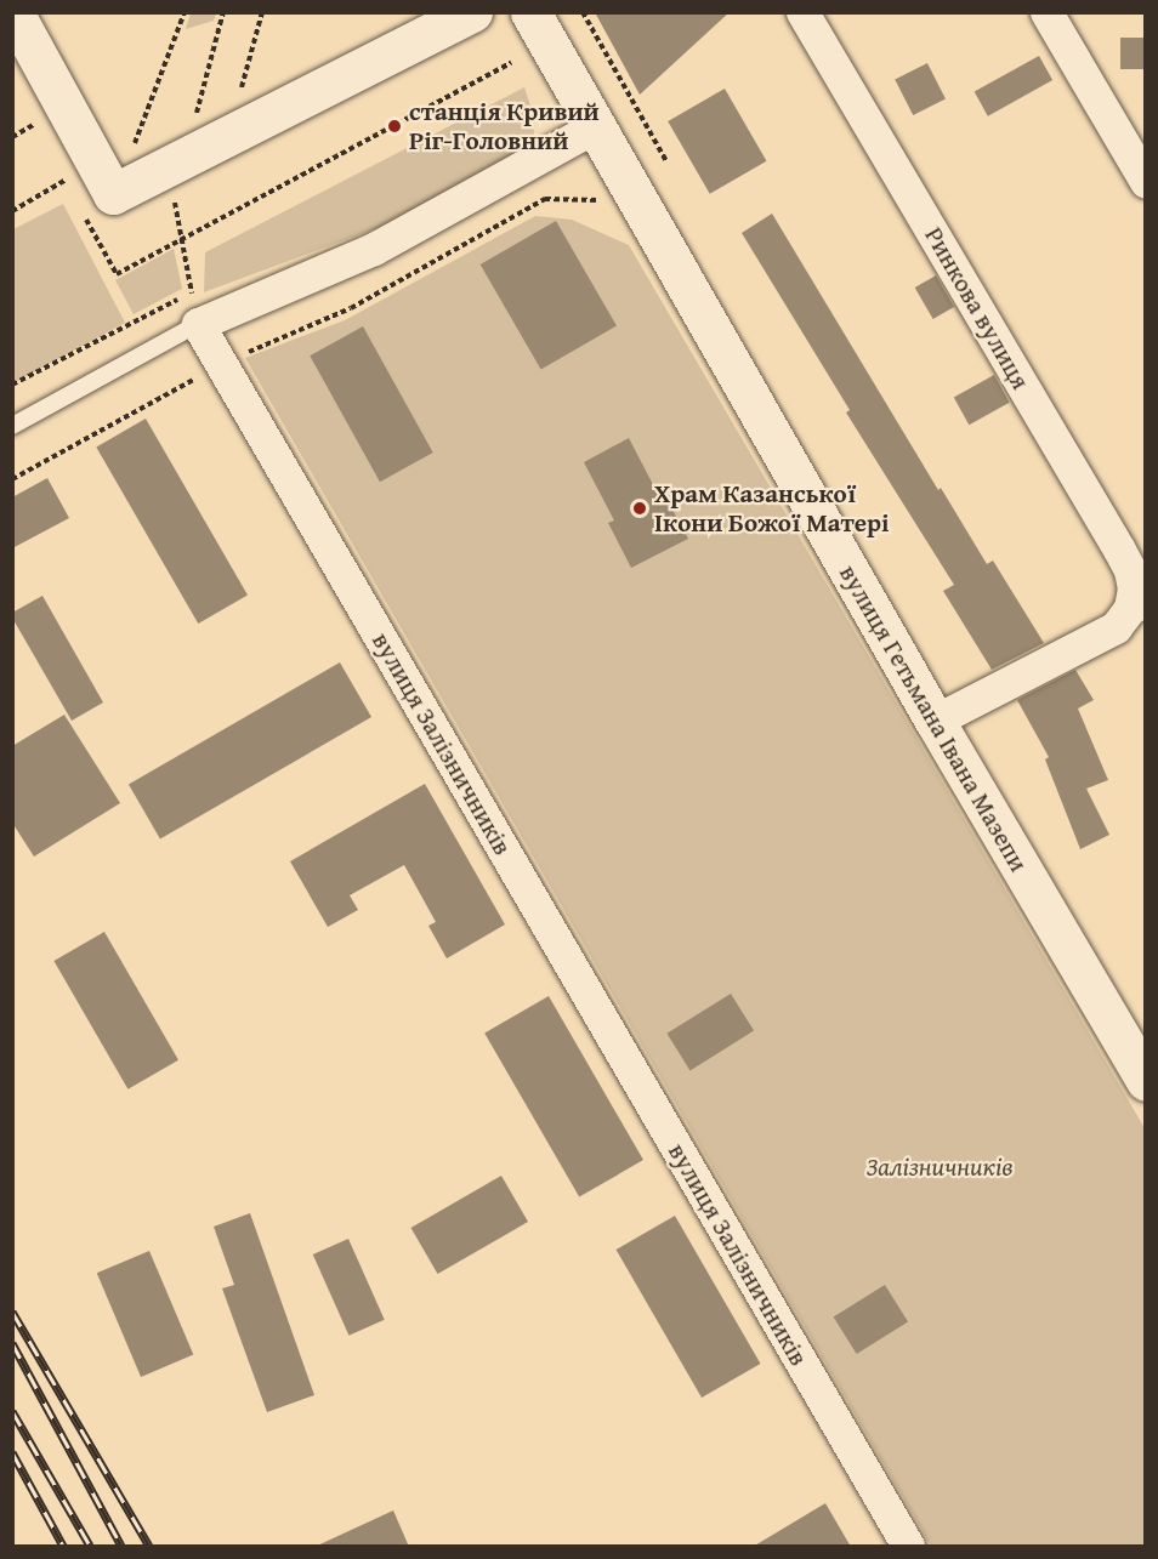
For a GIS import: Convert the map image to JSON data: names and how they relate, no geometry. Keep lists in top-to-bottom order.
{
  "streets": {
    "street": ["Ринкова вулиця", "вулиця Гетьмана Івана Мазепи", "вулиця Залізничників"]
  },
  "parks": ["Залізничників"],
  "places": ["станція Кривий Ріг-Головний", "Храм Казанської Ікони Божої Матері"]
}
